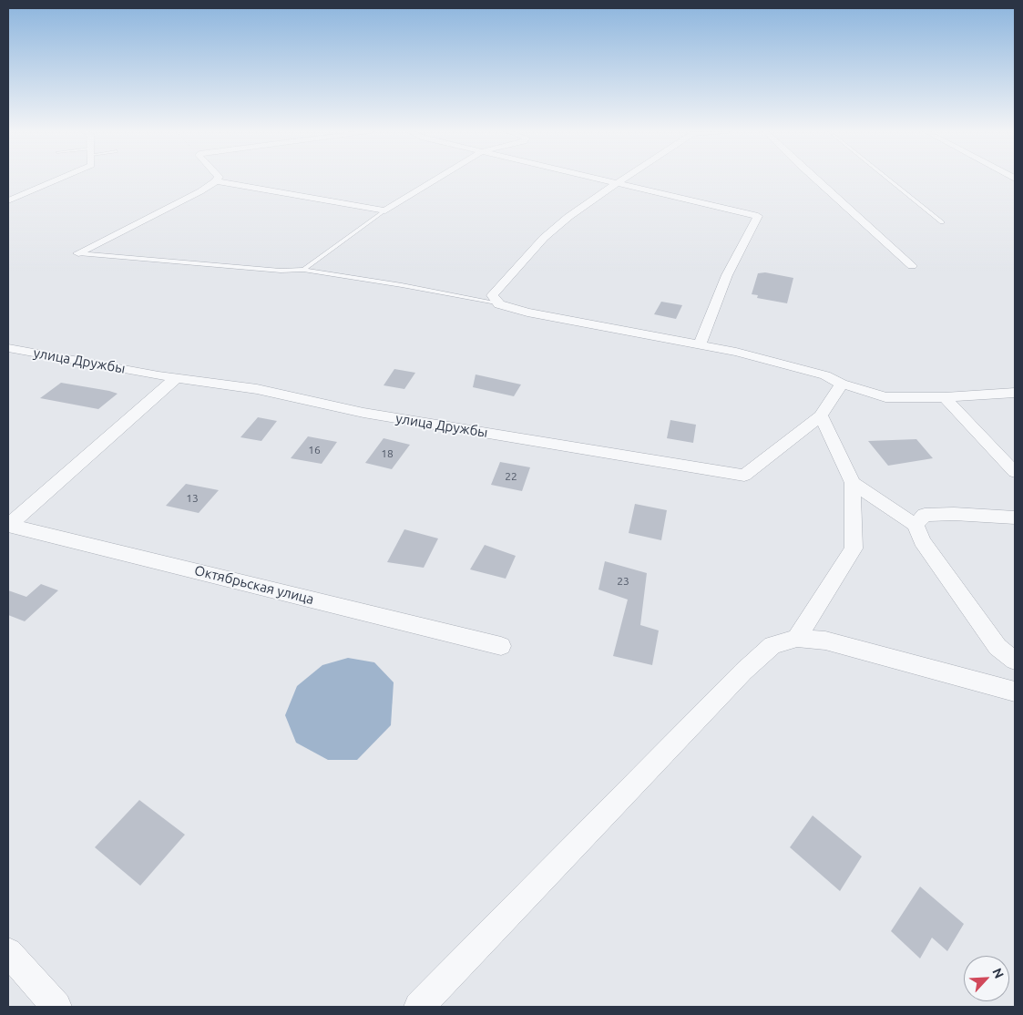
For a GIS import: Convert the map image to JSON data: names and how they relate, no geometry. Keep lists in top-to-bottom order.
{
  "streets": {
    "street": ["улица Дружбы", "Октябрьская улица"]
  },
  "house_numbers": [
    "16",
    "18",
    "22",
    "13",
    "23"
  ],
  "north": "top right"
}
